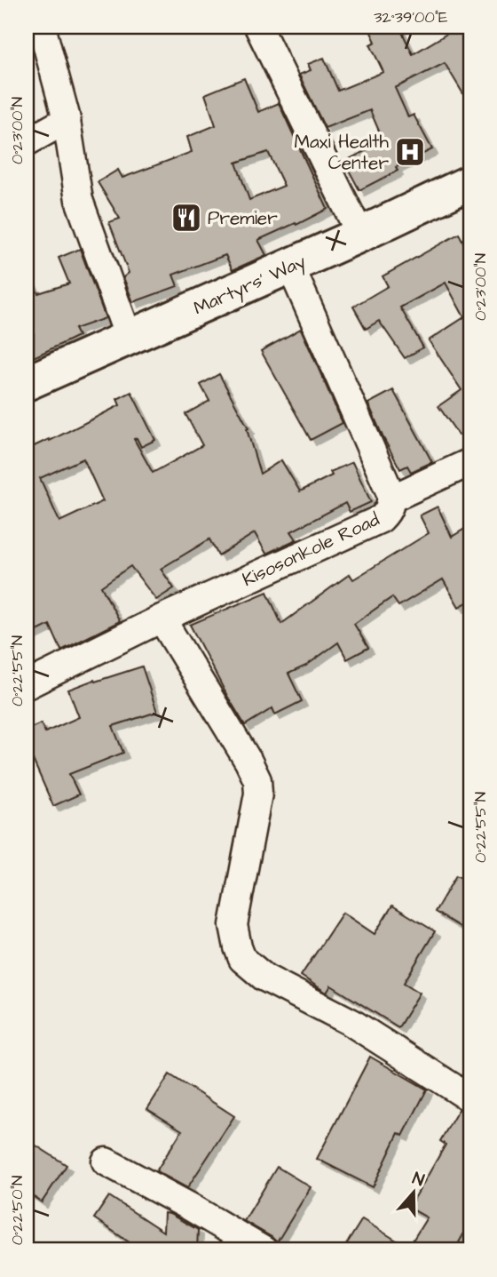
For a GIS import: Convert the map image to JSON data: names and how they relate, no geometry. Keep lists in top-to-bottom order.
{
  "streets": {
    "main road": ["Martyrs' Way"],
    "street": ["Kisosonkole Road"]
  },
  "crossings": [
    ["Martyrs' Way", "Kisosonkole Road"]
  ],
  "places": {
    "hospital": ["Maxi Health Center"],
    "restaurant": ["Premier"]
  },
  "north": "top",
  "coordinates": [
    "32°39'00\"E",
    "0°23'00\"N",
    "0°22'55\"N",
    "0°22'50\"N"
  ]
}
